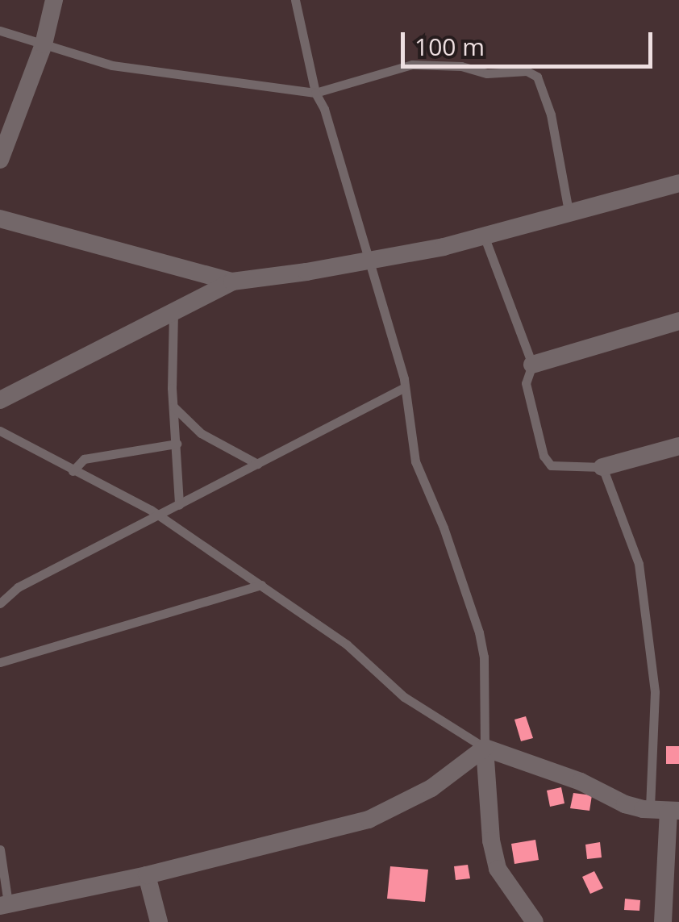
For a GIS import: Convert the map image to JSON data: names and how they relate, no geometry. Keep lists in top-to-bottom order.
{
  "scale_bar": "100 m"
}
